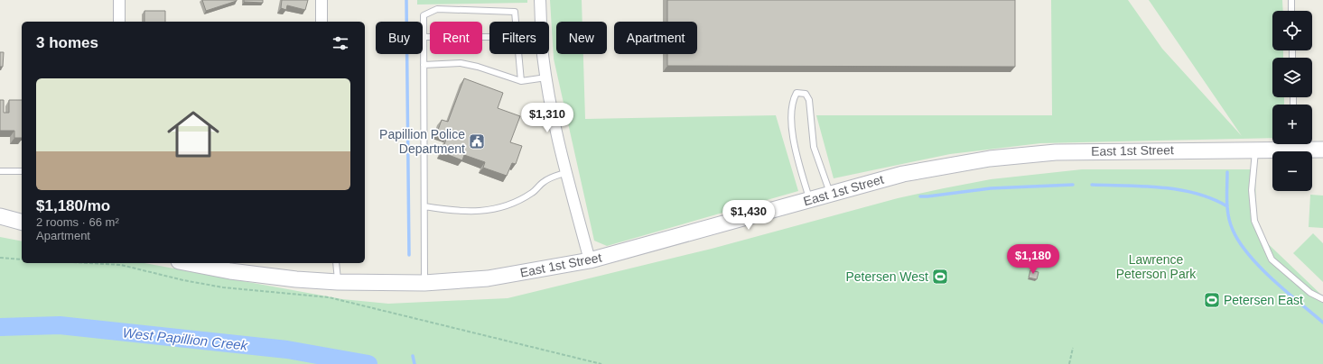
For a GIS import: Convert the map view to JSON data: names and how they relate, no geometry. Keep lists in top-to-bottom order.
{
  "streets": {
    "main road": ["East 1st Street"]
  },
  "water": ["West Papillion Creek"],
  "parks": ["Lawrence Peterson Park"],
  "places": {
    "public building": ["Papillion Police Department"],
    "sports": ["Petersen West", "Petersen East"]
  },
  "page": {
    "map_buttons": ["+", "−"],
    "chip": [
      "Buy",
      "Rent",
      "Filters",
      "New",
      "Apartment"
    ],
    "heading": "3 homes",
    "list": [
      {
        "name": "$1,180/mo",
        "note": "2 rooms · 66 m² · Apartment"
      }
    ],
    "price": ["$1,310", "$1,430", "$1,180"]
  }
}
